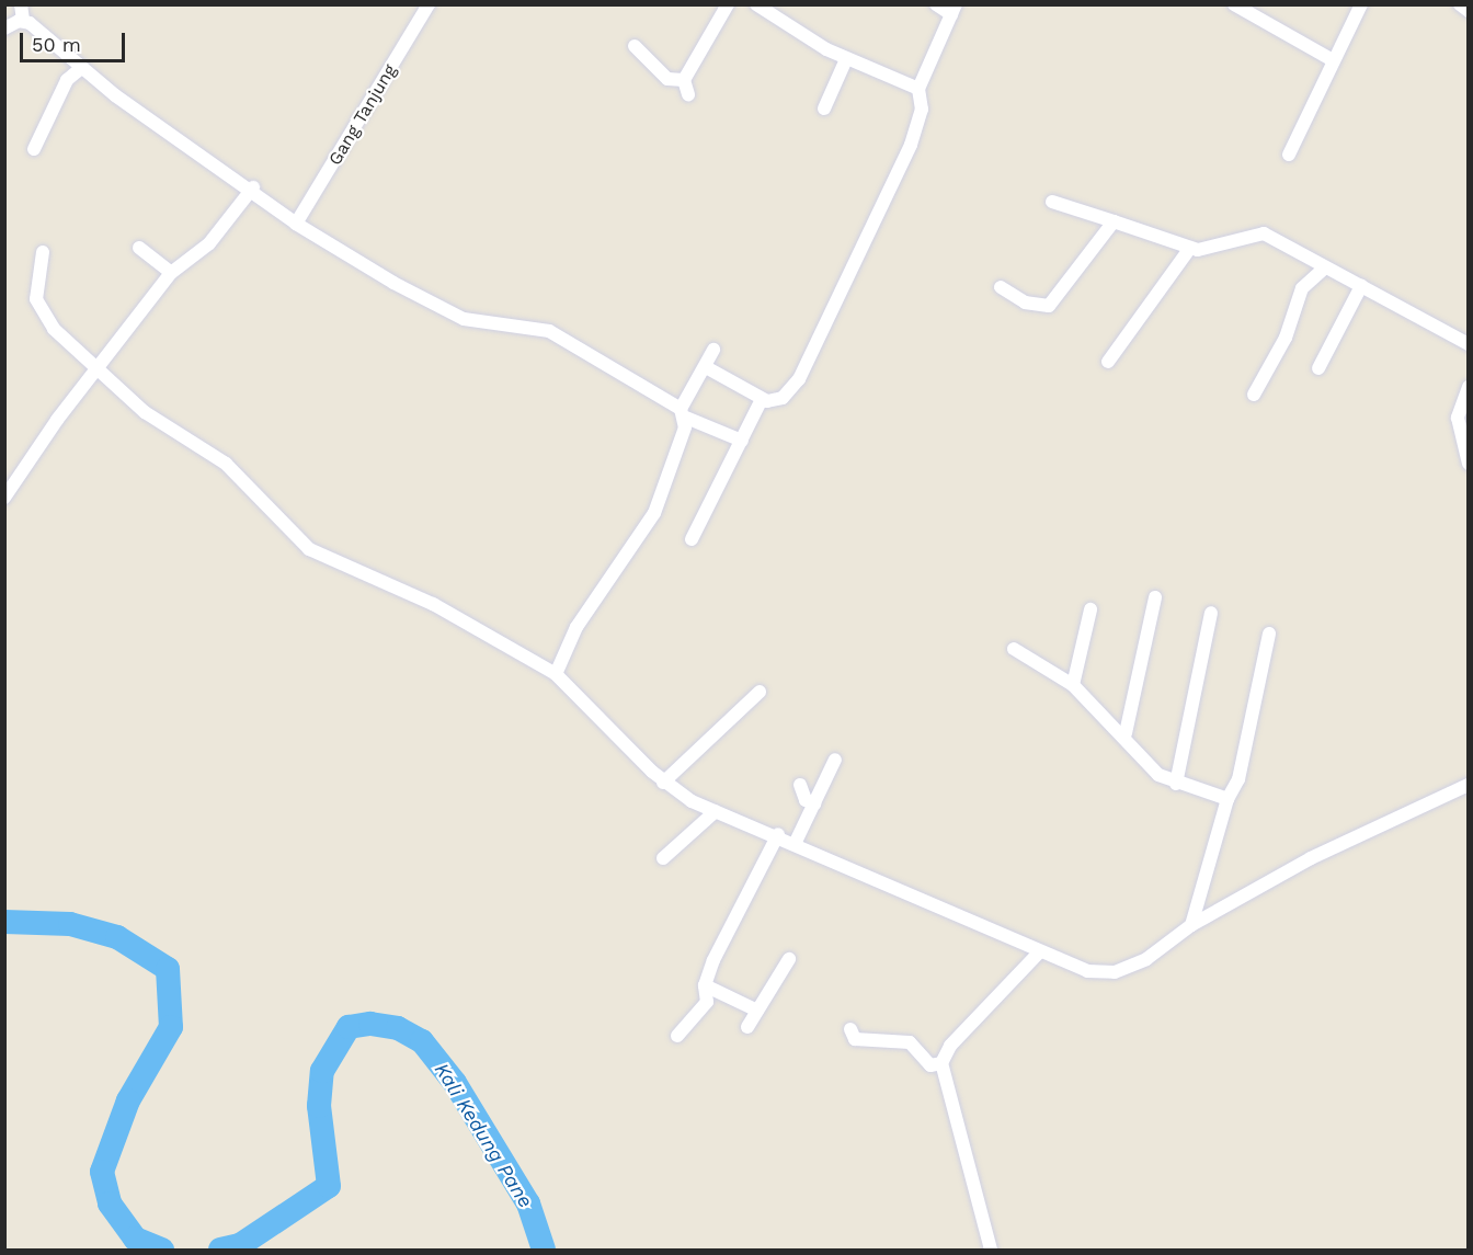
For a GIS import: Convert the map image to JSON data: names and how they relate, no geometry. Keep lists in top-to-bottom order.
{
  "streets": {
    "street": ["Gang Tanjung"]
  },
  "water": ["Kali Kedung Pane"],
  "scale_bar": "50 m"
}
